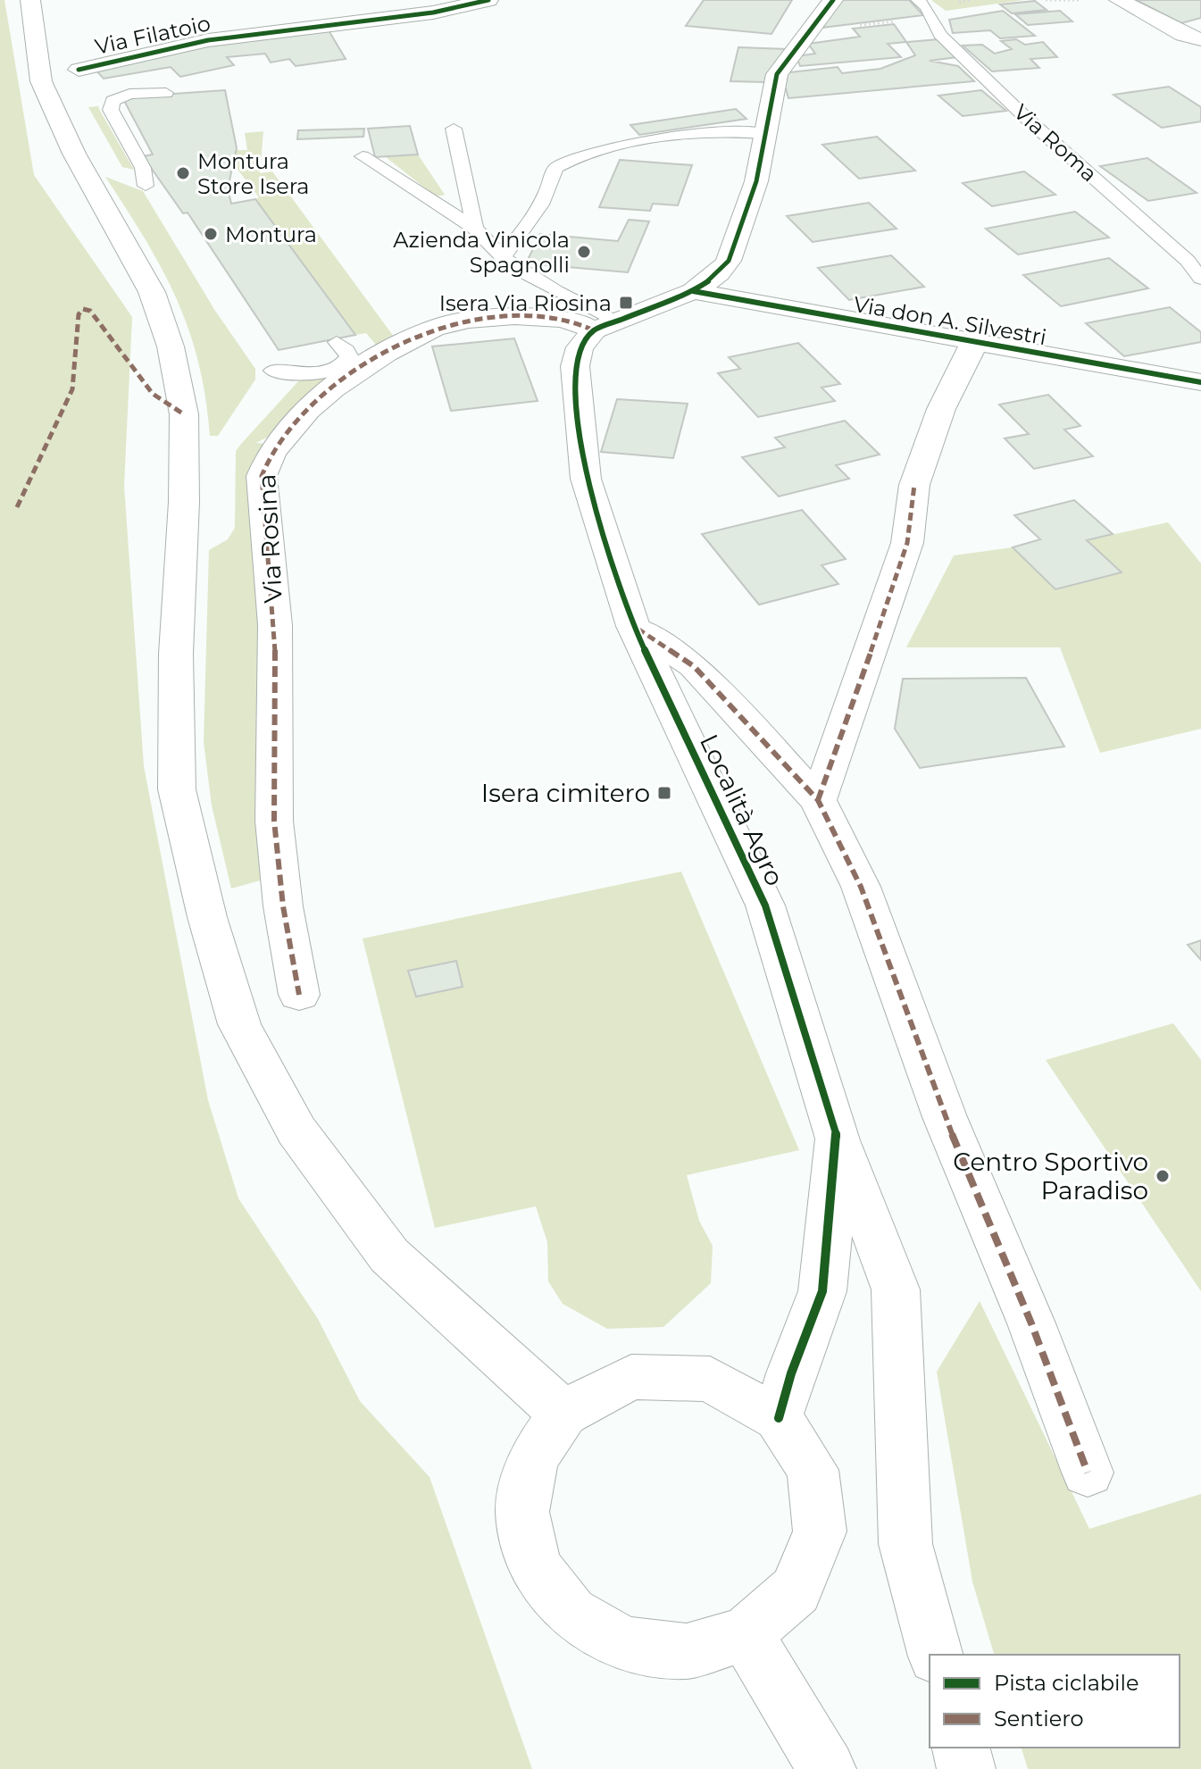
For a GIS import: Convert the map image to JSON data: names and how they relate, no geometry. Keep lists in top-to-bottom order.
{
  "streets": {
    "street": [
      "Via Filatoio",
      "Via don A. Silvestri",
      "Via Rosina",
      "Località Agro"
    ],
    "lane": ["Via Roma"]
  },
  "crossings": [
    ["Via Rosina", "Località Agro"]
  ],
  "places": {
    "other": [
      "Montura Store Isera",
      "Montura",
      "Azienda Vinicola Spagnolli",
      "Centro Sportivo Paradiso"
    ],
    "transit": ["Isera Via Riosina", "Isera cimitero"]
  },
  "legend": ["Pista ciclabile", "Sentiero"]
}
